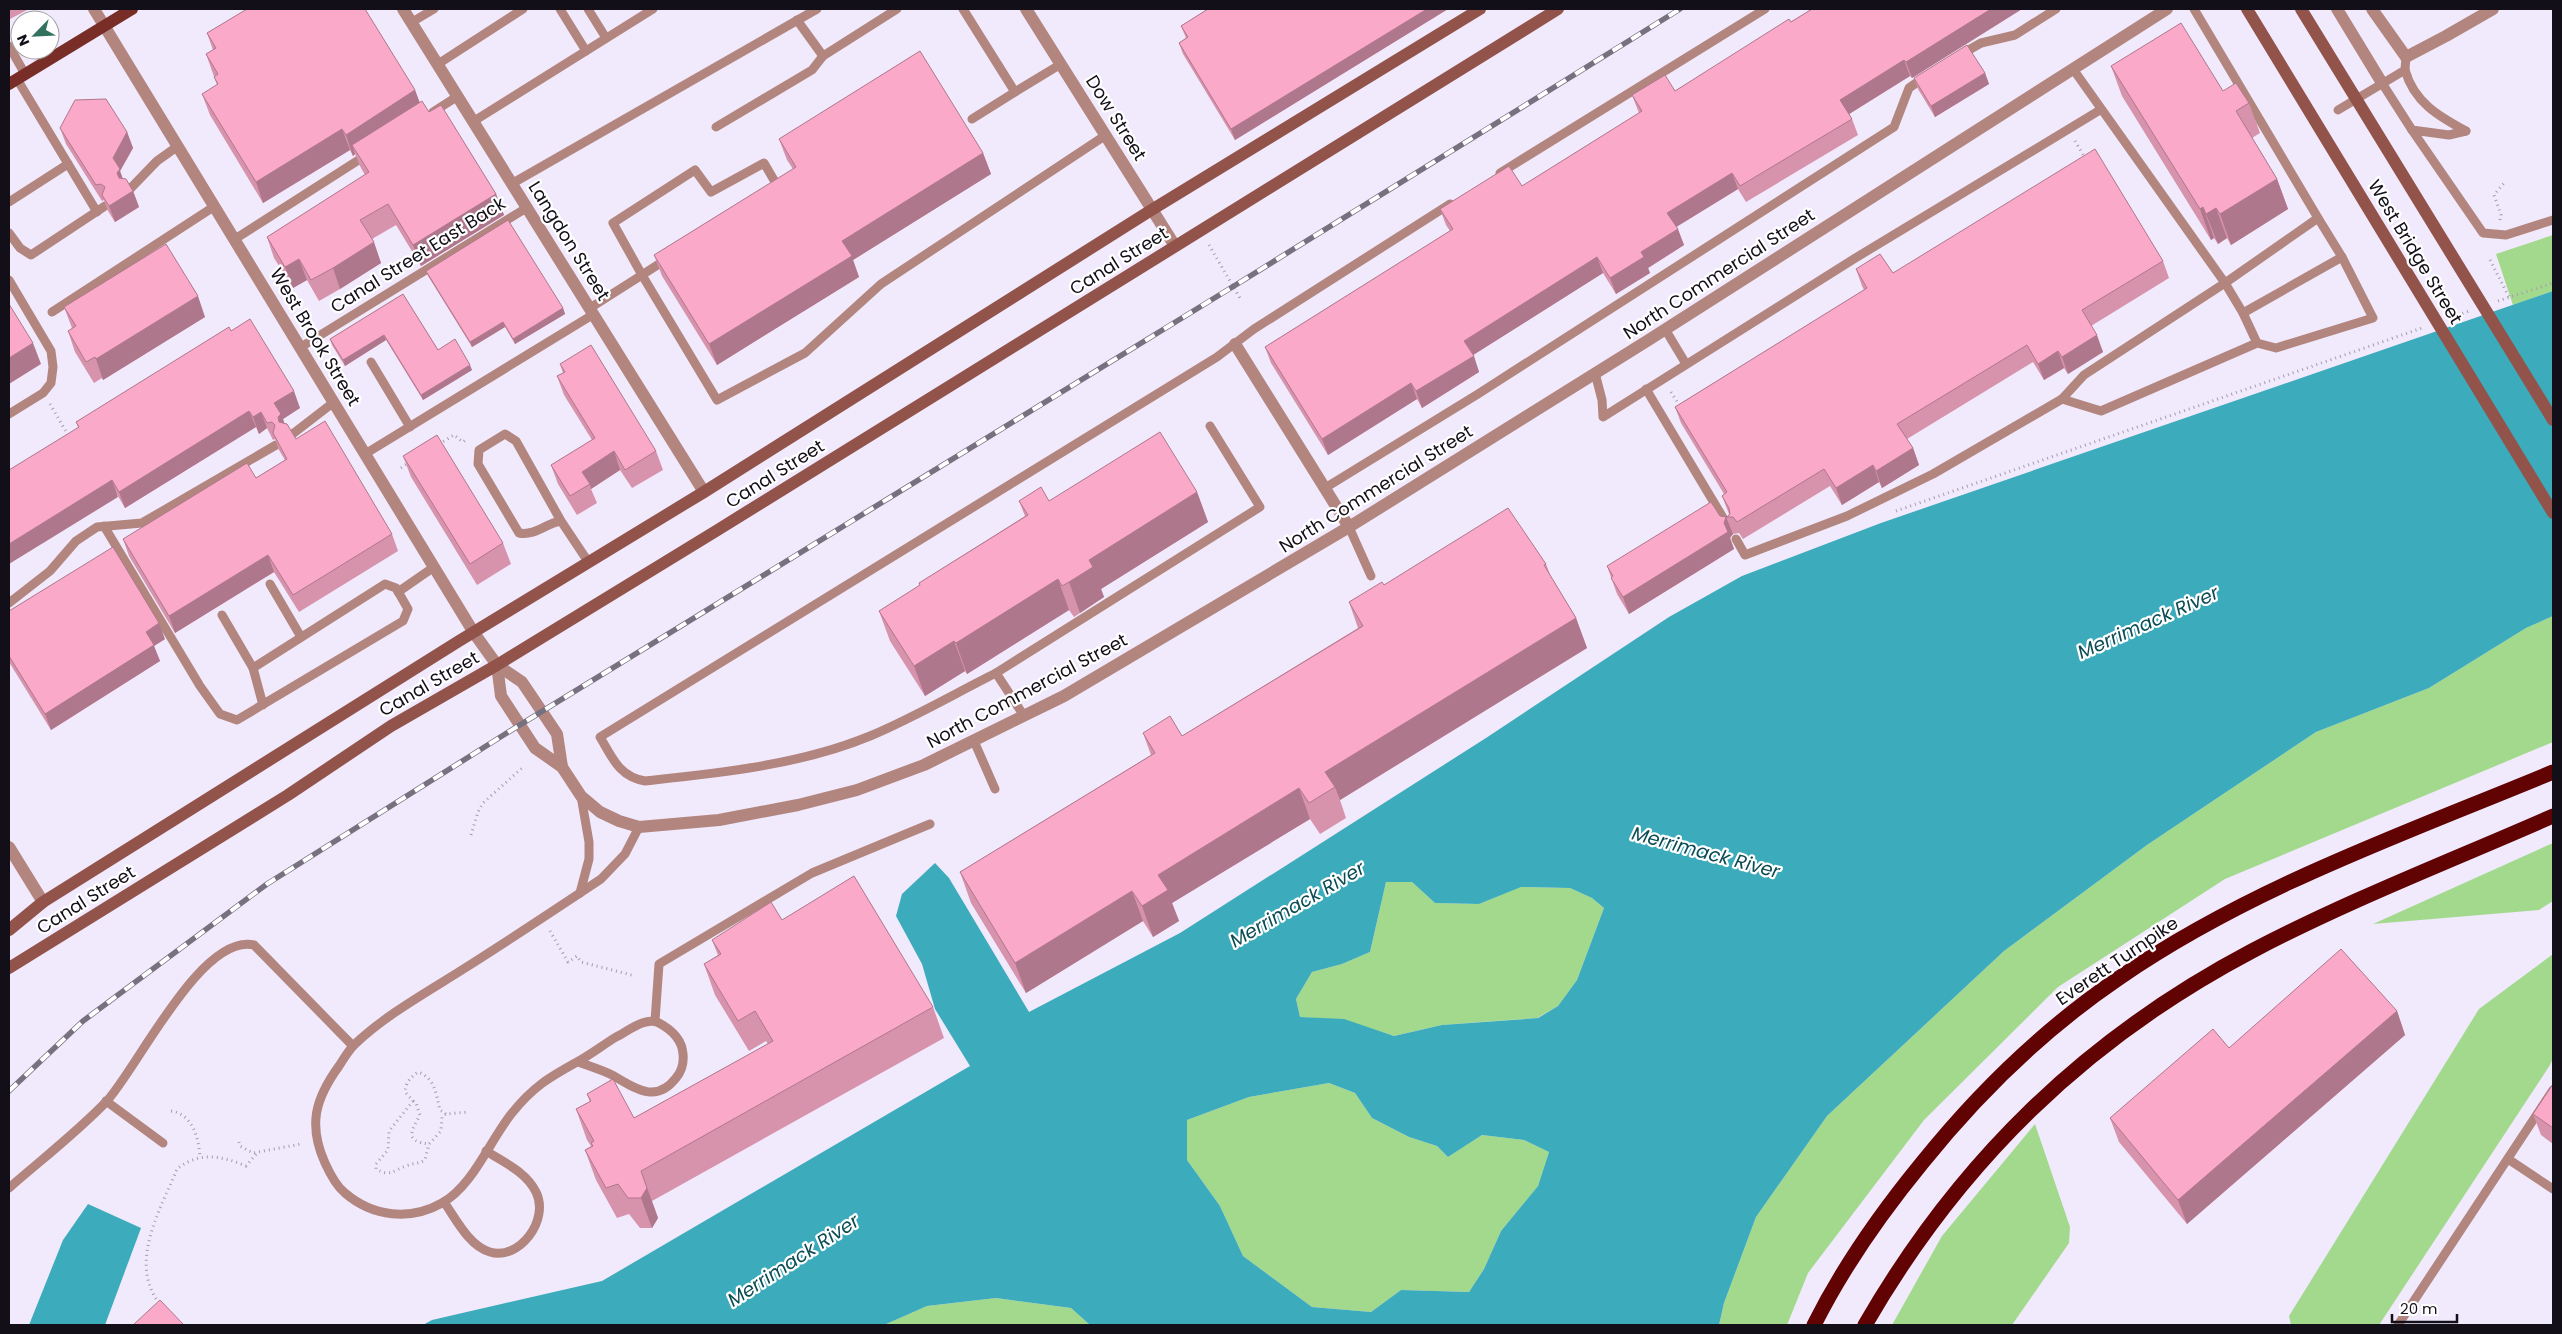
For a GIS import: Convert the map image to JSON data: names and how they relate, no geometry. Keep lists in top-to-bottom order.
{
  "streets": {
    "highway": ["Everett Turnpike"],
    "street": [
      "Dow Street",
      "Langdon Street",
      "West Bridge Street",
      "Canal Street",
      "North Commercial Street",
      "West Brook Street"
    ],
    "lane": ["Canal Street East Back"]
  },
  "crossings": [
    ["Dow Street", "Canal Street"],
    ["Langdon Street", "Canal Street East Back"],
    ["Langdon Street", "Canal Street"],
    ["Canal Street East Back", "West Brook Street"],
    ["Canal Street", "North Commercial Street"],
    ["Canal Street", "West Brook Street"],
    ["North Commercial Street", "West Brook Street"]
  ],
  "water": ["Merrimack River"],
  "scale_bar": "20 m",
  "north": "bottom left"
}
